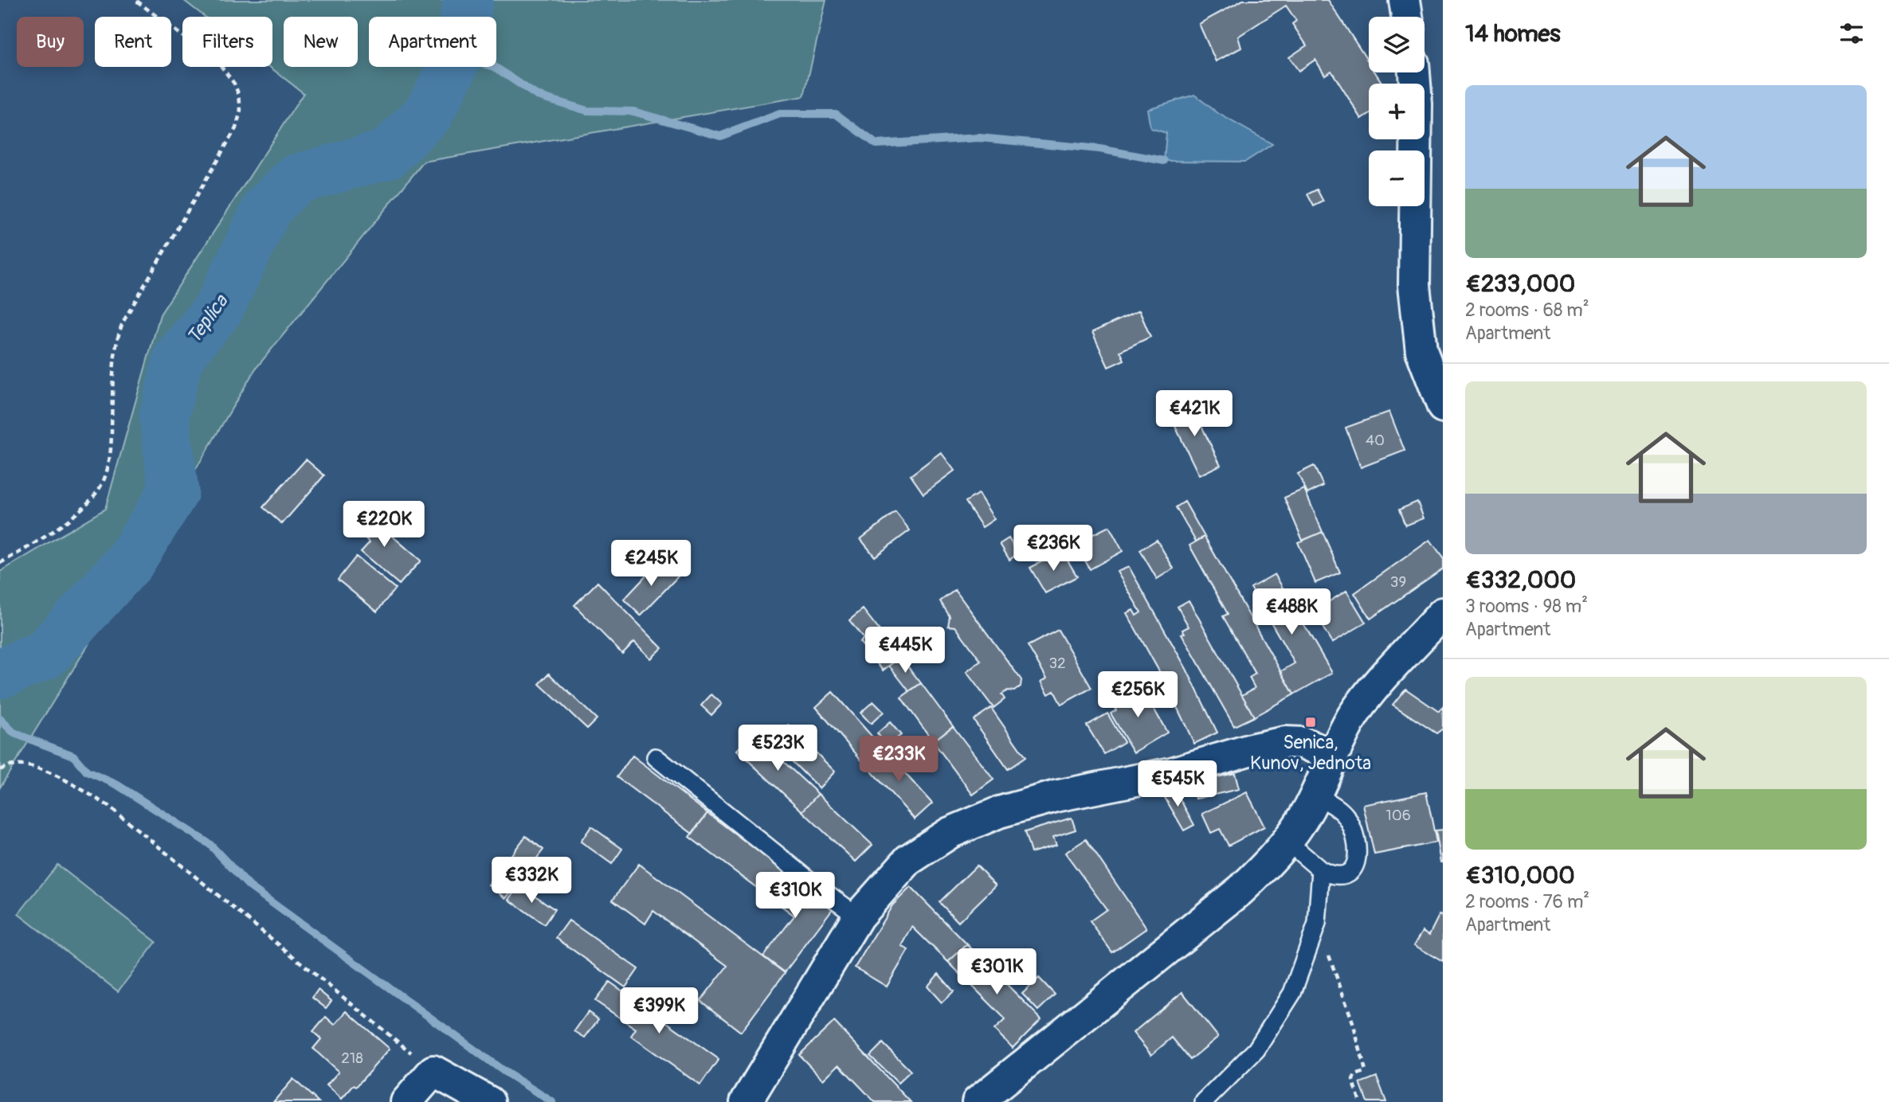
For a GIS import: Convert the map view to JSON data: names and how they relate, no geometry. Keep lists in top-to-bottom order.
{
  "water": ["Teplica"],
  "places": {
    "transit": ["Senica, Kunov, Jednota"]
  },
  "house_numbers": [
    "40",
    "39",
    "32",
    "106",
    "218"
  ],
  "page": {
    "heading": "14 homes",
    "map_buttons": ["+", "−"],
    "chip": [
      "Buy",
      "Rent",
      "Filters",
      "New",
      "Apartment"
    ],
    "list": [
      {
        "name": "€233,000",
        "note": "2 rooms · 68 m² · Apartment"
      },
      {
        "name": "€332,000",
        "note": "3 rooms · 98 m² · Apartment"
      },
      {
        "name": "€310,000",
        "note": "2 rooms · 76 m² · Apartment"
      }
    ],
    "price": [
      "€421K",
      "€220K",
      "€236K",
      "€245K",
      "€488K",
      "€445K",
      "€256K",
      "€523K",
      "€233K",
      "€545K",
      "€332K",
      "€310K",
      "€301K",
      "€399K"
    ]
  }
}
